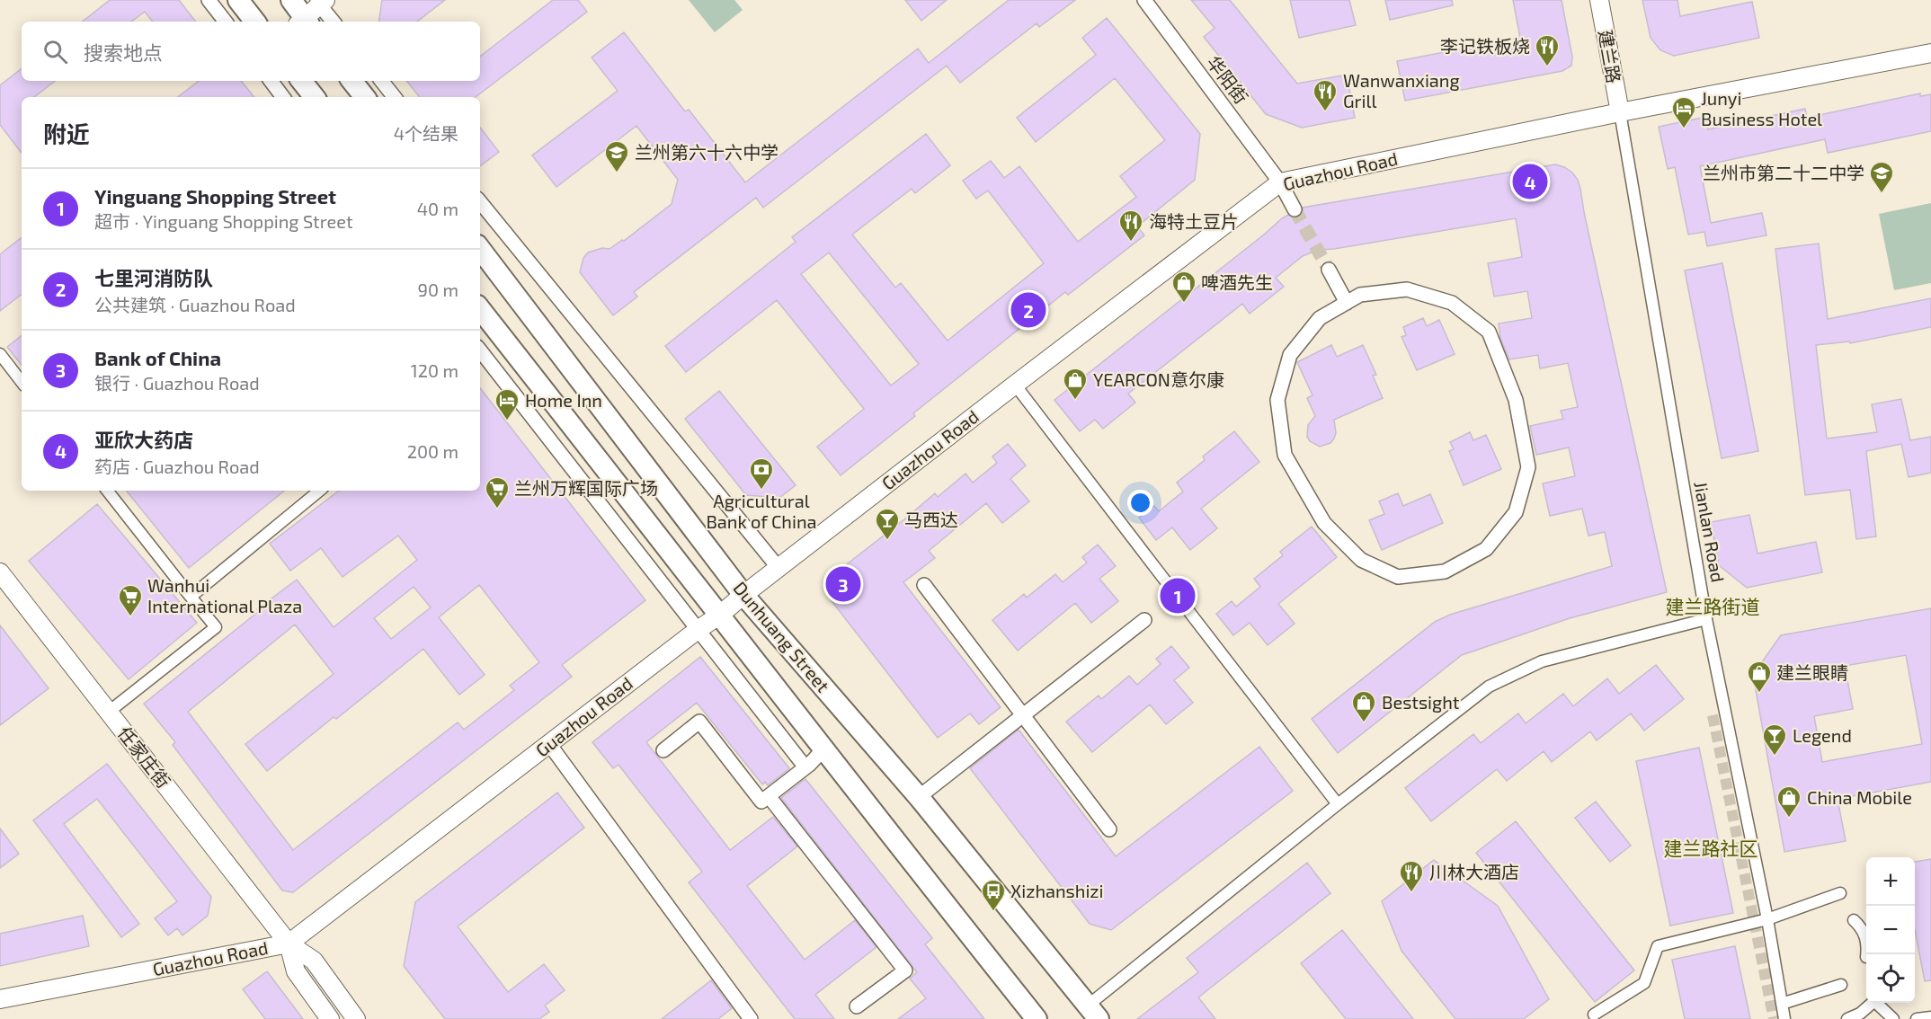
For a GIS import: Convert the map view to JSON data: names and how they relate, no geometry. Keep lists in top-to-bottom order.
{
  "streets": {
    "main road": ["Dunhuang Street"],
    "street": [
      "建兰路",
      "华阳街",
      "Guazhou Road",
      "Jianlan Road",
      "任家庄街"
    ]
  },
  "crossings": [
    ["建兰路", "Guazhou Road"],
    ["建兰路", "Jianlan Road"],
    ["华阳街", "Guazhou Road"],
    ["Guazhou Road", "Jianlan Road"],
    ["Guazhou Road", "Dunhuang Street"],
    ["Guazhou Road", "任家庄街"]
  ],
  "districts": ["建兰路街道", "建兰路社区"],
  "places": {
    "restaurant": [
      "李记铁板烧",
      "Wanwanxiang Grill",
      "海特土豆片",
      "川林大酒店"
    ],
    "hotel": ["Junyi Business Hotel", "Home Inn"],
    "school or university": ["兰州第六十六中学", "兰州市第二十二中学"],
    "shop": [
      "啤酒先生",
      "YEARCON意尔康",
      "建兰眼睛",
      "Bestsight",
      "China Mobile"
    ],
    "bank": ["Agricultural Bank of China"],
    "supermarket": ["兰州万辉国际广场", "Wanhui International Plaza"],
    "bar": ["马西达", "Legend"],
    "bus stop": ["Xizhanshizi"]
  },
  "page": {
    "search": "搜索地点",
    "heading": ["附近", "4个结果"],
    "pins": [
      "4",
      "2",
      "3",
      "1"
    ],
    "list": [
      {
        "mark": "1",
        "name": "Yinguang Shopping Street",
        "note": "超市 · Yinguang Shopping Street",
        "value": "40 m"
      },
      {
        "mark": "2",
        "name": "七里河消防队",
        "note": "公共建筑 · Guazhou Road",
        "value": "90 m"
      },
      {
        "mark": "3",
        "name": "Bank of China",
        "note": "银行 · Guazhou Road",
        "value": "120 m"
      },
      {
        "mark": "4",
        "name": "亚欣大药店",
        "note": "药店 · Guazhou Road",
        "value": "200 m"
      }
    ],
    "map_buttons": ["+", "−"]
  }
}
